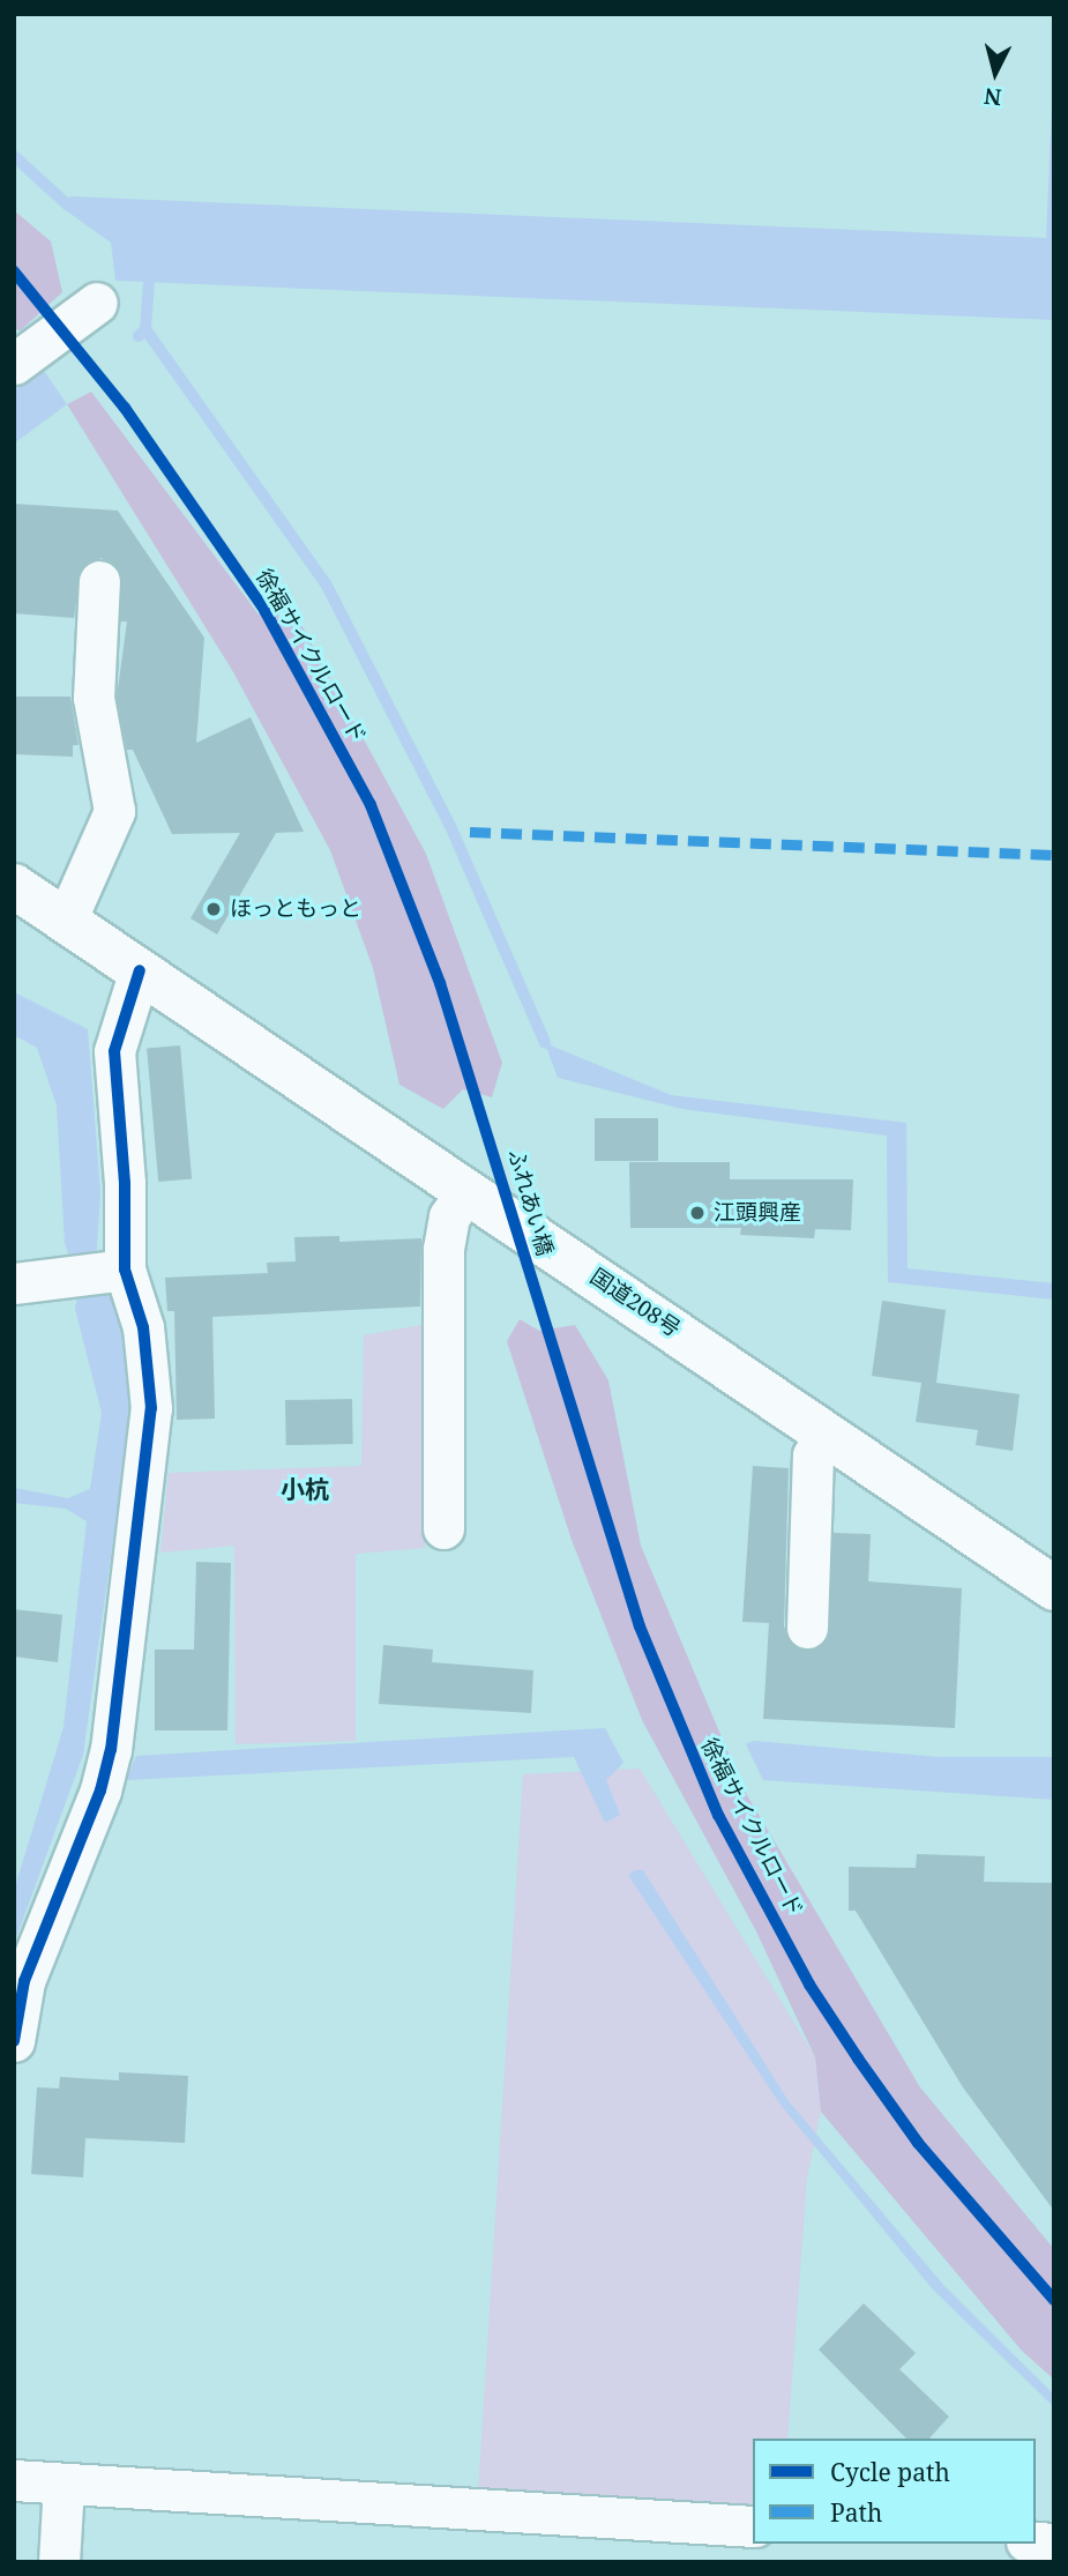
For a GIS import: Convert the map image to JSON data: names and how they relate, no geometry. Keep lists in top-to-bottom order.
{
  "streets": {
    "highway": ["国道208号"],
    "cycle path": ["徐福サイクルロード"]
  },
  "districts": ["小杭"],
  "places": ["ほっともっと", "江頭興産"],
  "legend": ["Cycle path", "Path"],
  "north": "bottom"
}
